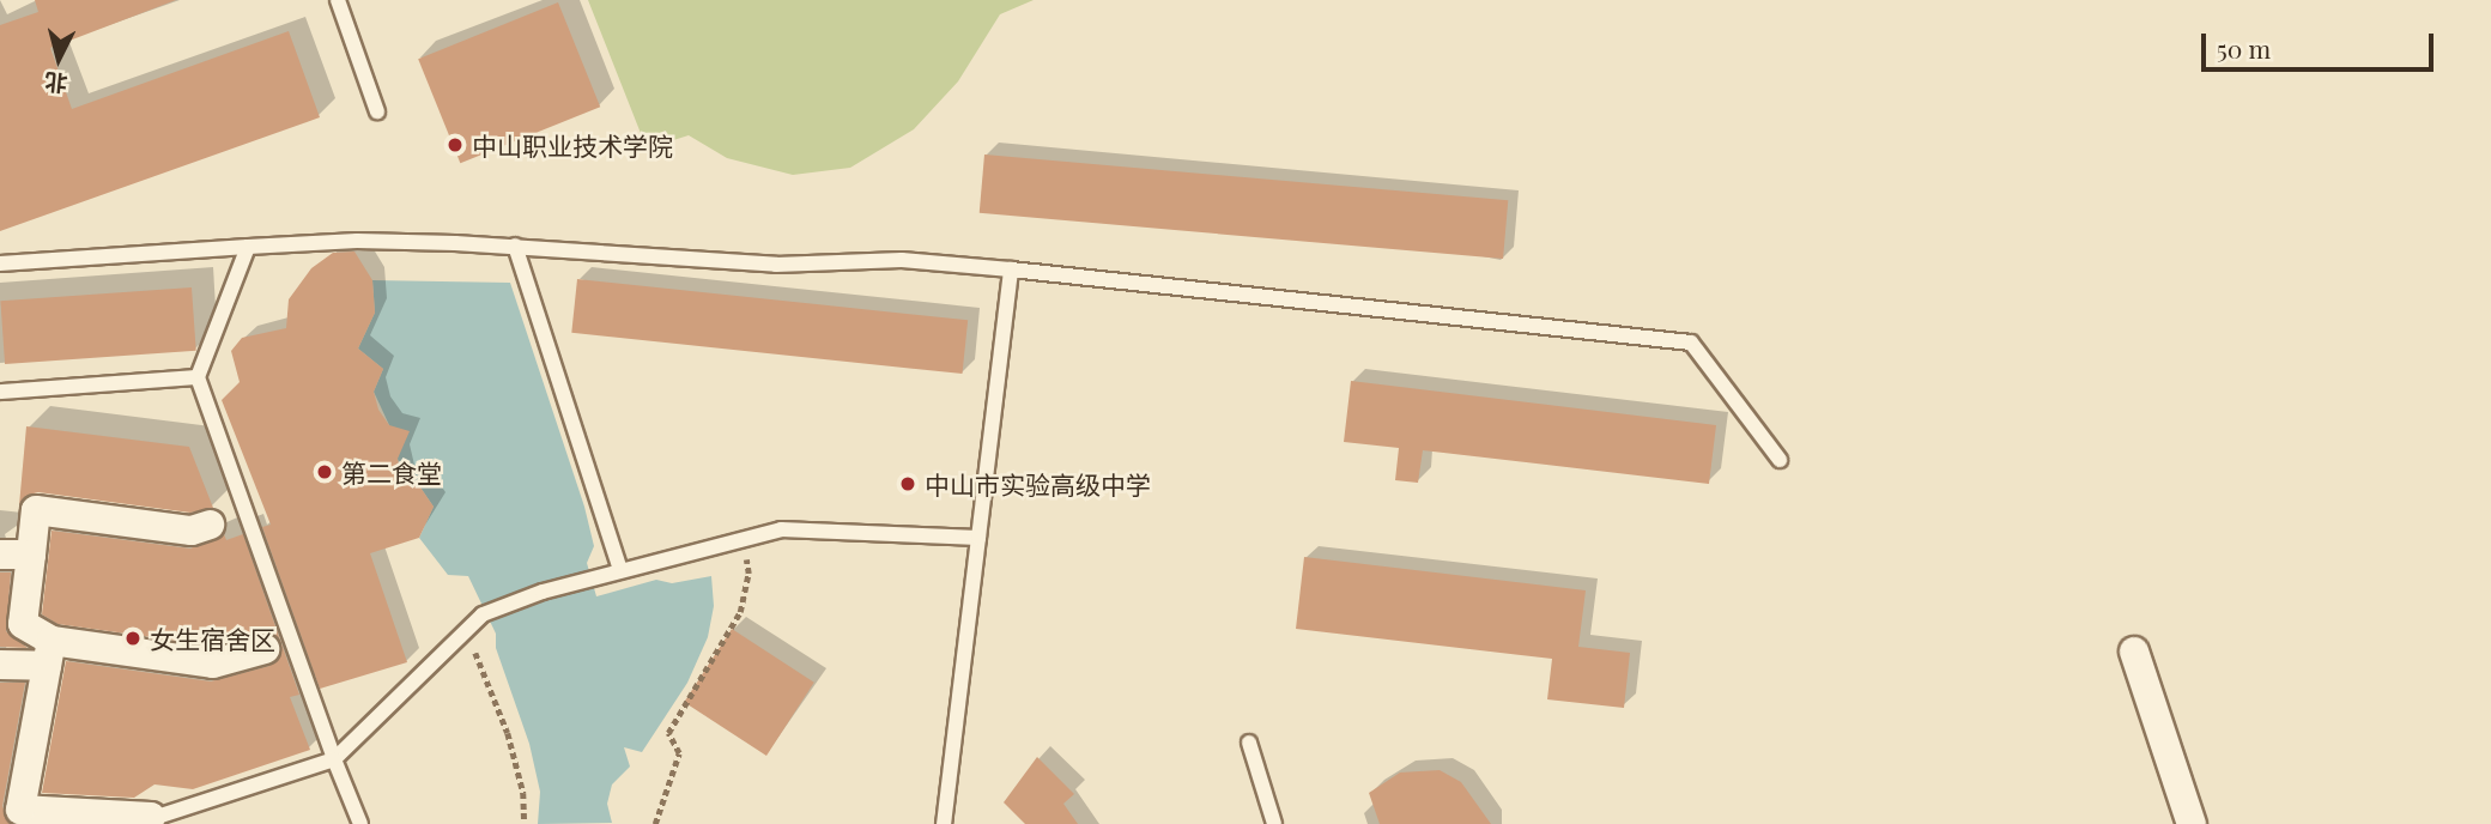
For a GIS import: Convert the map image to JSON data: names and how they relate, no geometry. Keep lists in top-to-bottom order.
{
  "places": [
    "中山职业技术学院",
    "第二食堂",
    "中山市实验高级中学",
    "女生宿舍区"
  ],
  "scale_bar": "50 m",
  "north": "bottom"
}
